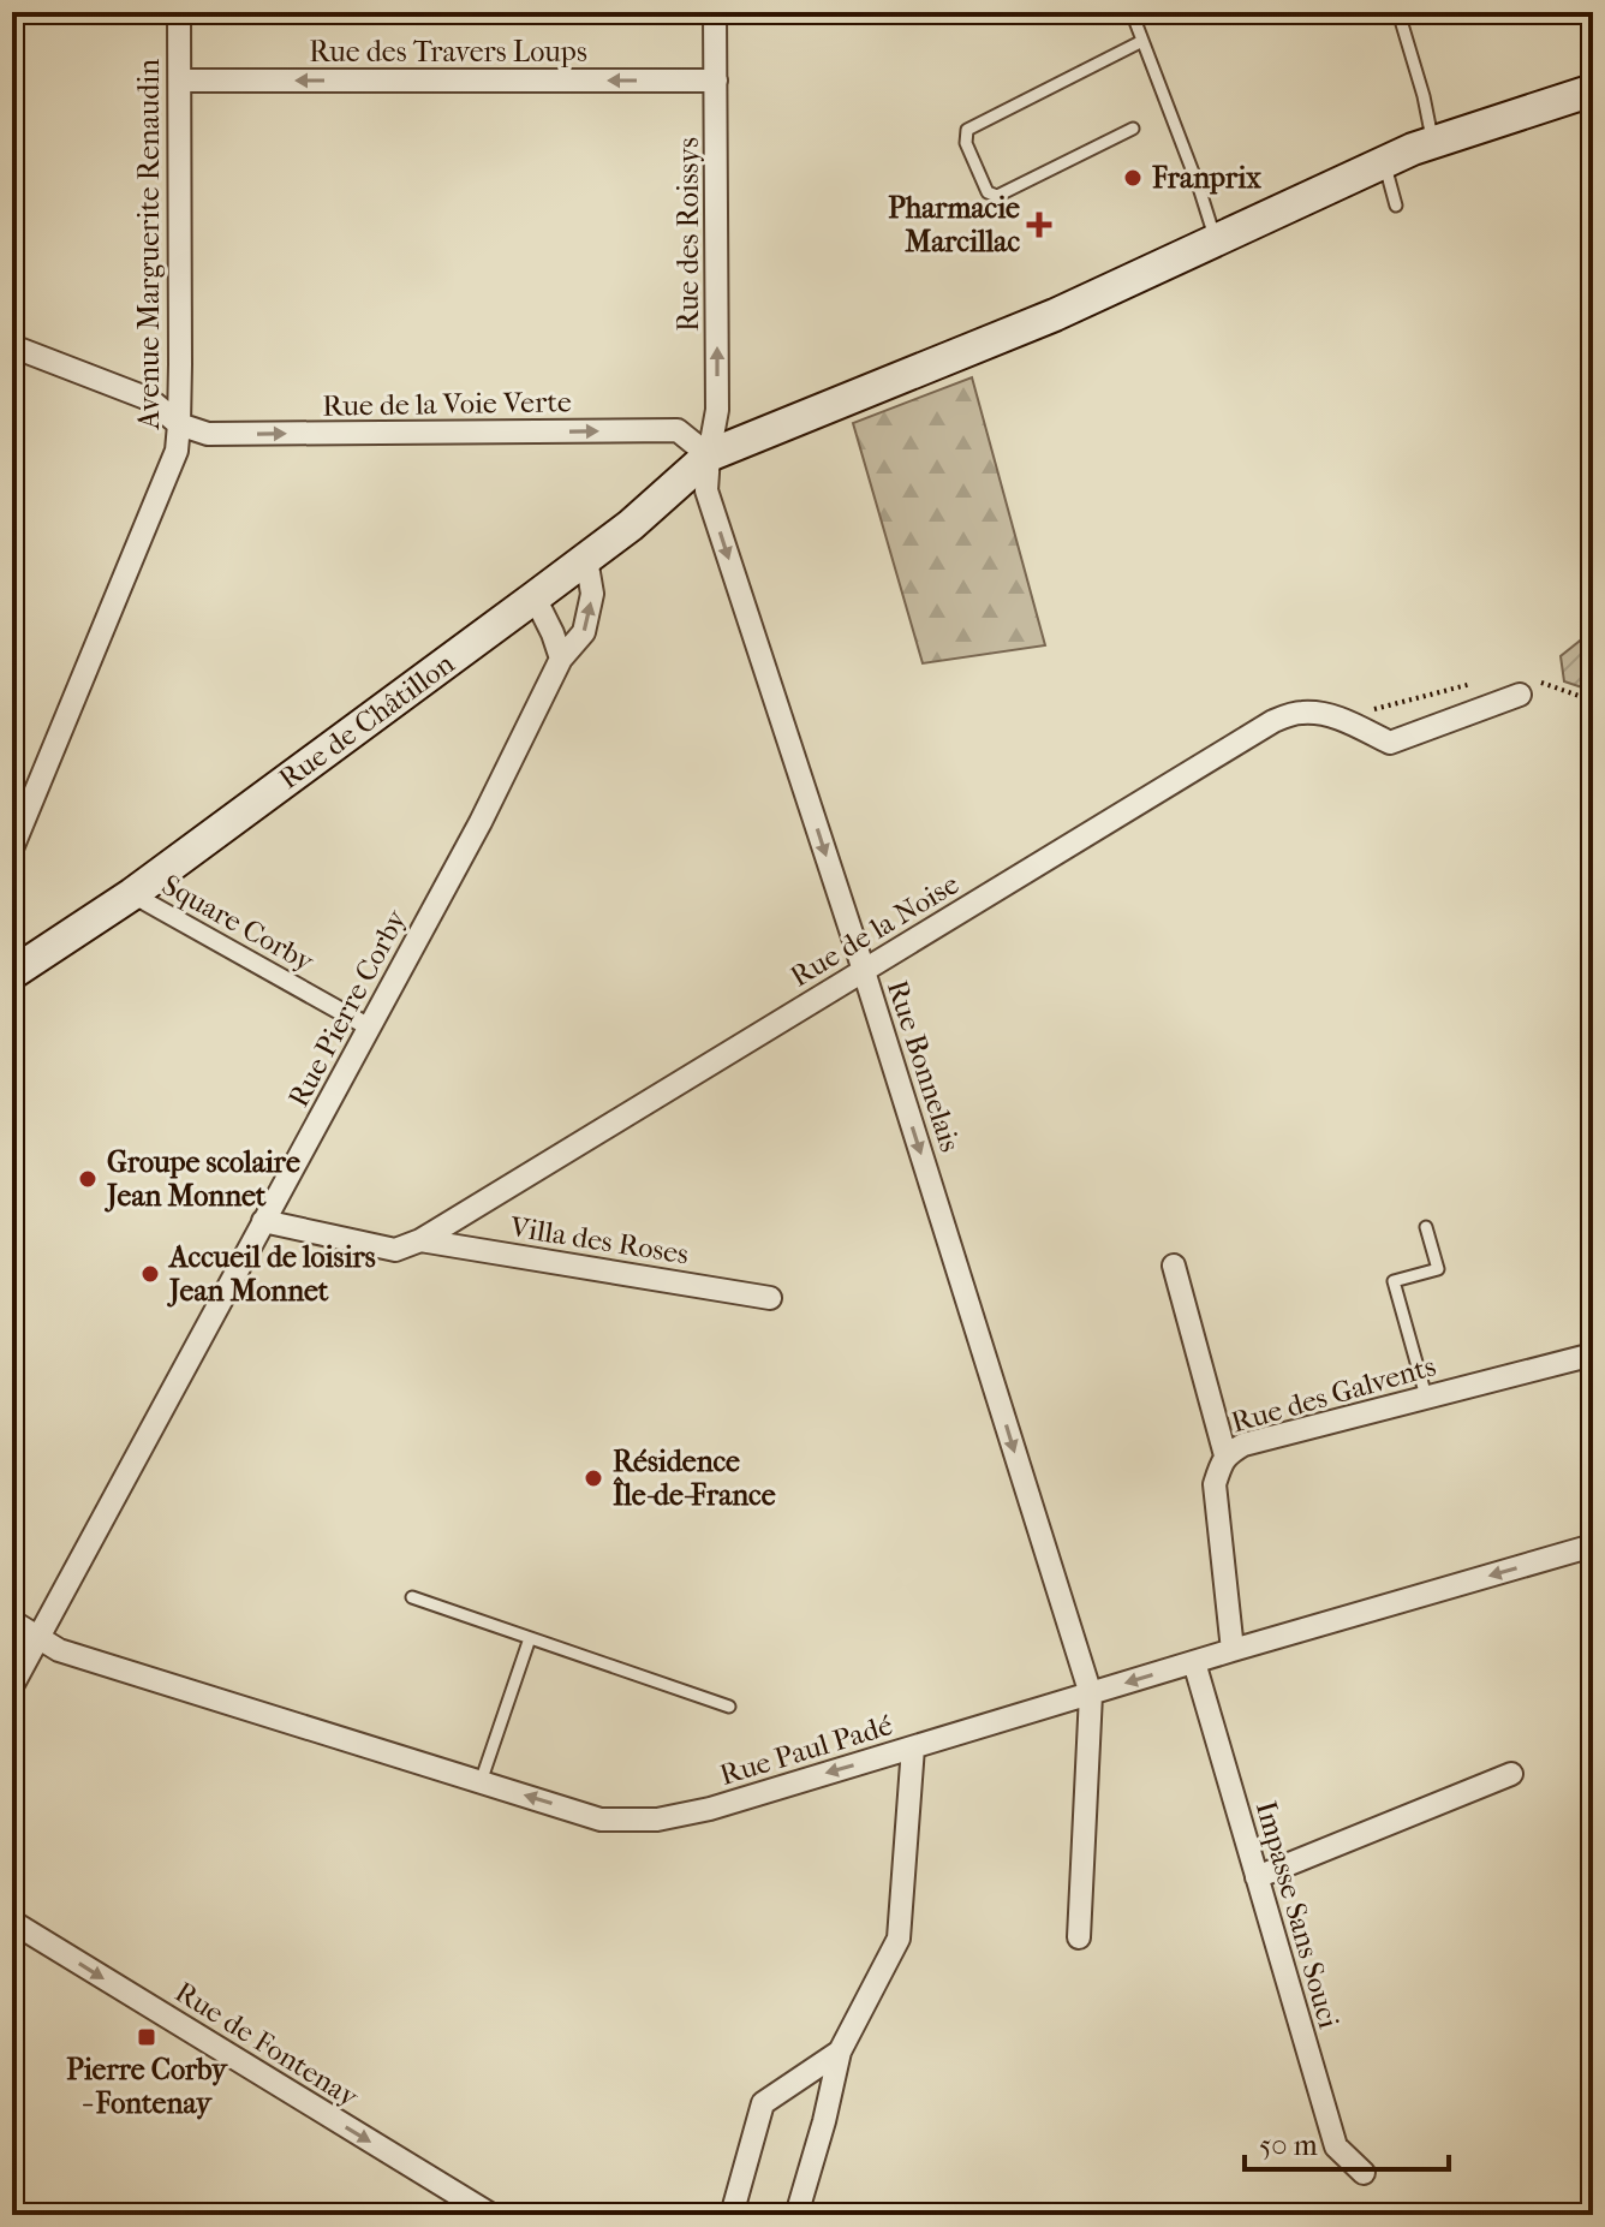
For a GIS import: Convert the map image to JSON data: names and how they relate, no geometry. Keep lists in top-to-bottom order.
{
  "streets": {
    "main road": ["Rue de Châtillon"],
    "street": [
      "Rue des Travers Loups",
      "Rue des Roissys",
      "Avenue Marguerite Renaudin",
      "Rue de la Voie Verte",
      "Square Corby",
      "Rue de la Noise",
      "Rue Pierre Corby",
      "Rue Bonnelais",
      "Villa des Roses",
      "Rue des Galvents",
      "Rue Paul Padé",
      "Impasse Sans Souci",
      "Rue de Fontenay"
    ]
  },
  "crossings": [
    ["Rue des Travers Loups", "Rue des Roissys"],
    ["Rue des Travers Loups", "Avenue Marguerite Renaudin"],
    ["Rue des Roissys", "Rue de la Voie Verte"],
    ["Rue des Roissys", "Rue de Châtillon"],
    ["Rue des Roissys", "Rue Bonnelais"],
    ["Avenue Marguerite Renaudin", "Rue de la Voie Verte"],
    ["Rue de la Voie Verte", "Rue de Châtillon"],
    ["Rue de la Voie Verte", "Rue Bonnelais"],
    ["Rue de Châtillon", "Square Corby"],
    ["Rue de Châtillon", "Rue Pierre Corby"],
    ["Rue de Châtillon", "Rue Bonnelais"],
    ["Square Corby", "Rue Pierre Corby"],
    ["Rue de la Noise", "Rue Pierre Corby"],
    ["Rue de la Noise", "Rue Bonnelais"],
    ["Rue de la Noise", "Villa des Roses"],
    ["Rue Pierre Corby", "Rue Paul Padé"],
    ["Rue Bonnelais", "Rue Paul Padé"],
    ["Rue des Galvents", "Rue Paul Padé"],
    ["Rue Paul Padé", "Impasse Sans Souci"]
  ],
  "one_way": [
    "Rue des Travers Loups",
    "Rue des Roissys",
    "Rue de la Voie Verte",
    "Rue Bonnelais",
    "Rue Paul Padé",
    "Rue de Fontenay"
  ],
  "places": {
    "other": [
      "Franprix",
      "Groupe scolaire Jean Monnet",
      "Accueil de loisirs Jean Monnet",
      "Résidence Île-de-France"
    ],
    "health": ["Pharmacie Marcillac"],
    "transit": ["Pierre Corby - Fontenay"]
  },
  "scale_bar": "50 m"
}
